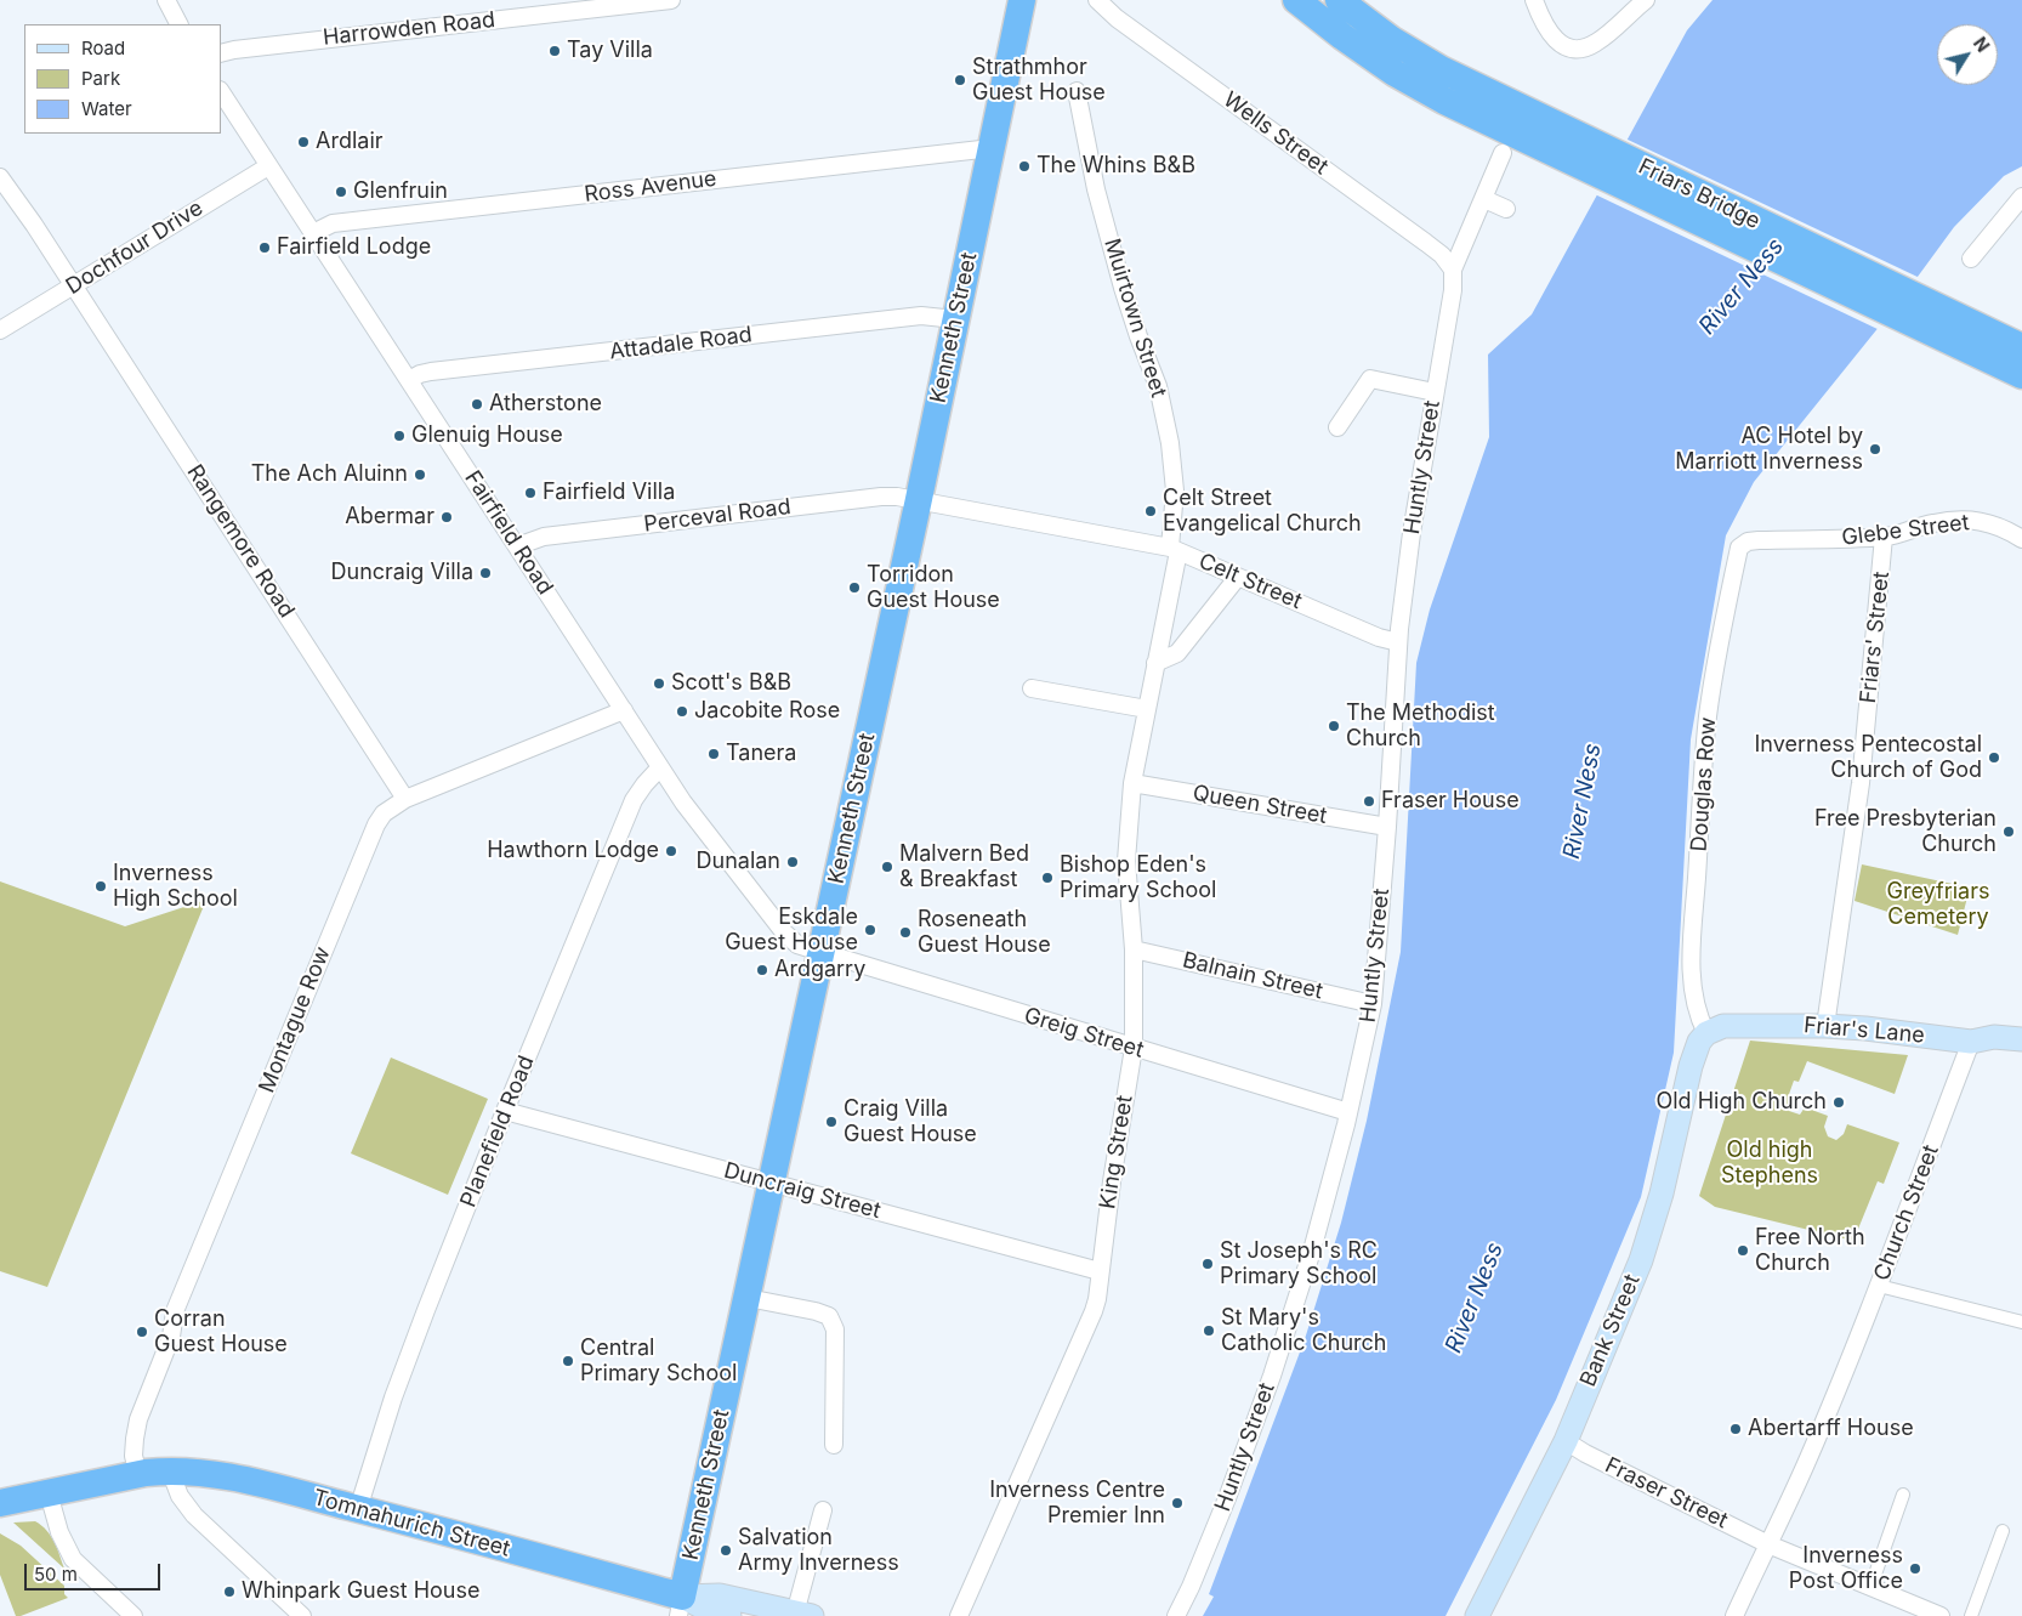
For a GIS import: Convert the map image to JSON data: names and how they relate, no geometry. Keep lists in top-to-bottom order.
{
  "streets": {
    "highway": ["Friars Bridge", "Kenneth Street", "Tomnahurich Street"],
    "main road": ["Friar's Lane", "Bank Street"],
    "street": [
      "Harrowden Road",
      "Wells Street",
      "Ross Avenue",
      "Dochfour Drive",
      "Muirtown Street",
      "Attadale Road",
      "Huntly Street",
      "Perceval Road",
      "Glebe Street",
      "Fairfield Road",
      "Rangemore Road",
      "Celt Street",
      "Friars' Street",
      "Douglas Row",
      "Queen Street",
      "Balnain Street",
      "Montague Row",
      "Greig Street",
      "Planefield Road",
      "King Street",
      "Duncraig Street",
      "Church Street",
      "Fraser Street"
    ]
  },
  "crossings": [
    ["Wells Street", "Huntly Street"],
    ["Ross Avenue", "Kenneth Street"],
    ["Ross Avenue", "Fairfield Road"],
    ["Dochfour Drive", "Fairfield Road"],
    ["Dochfour Drive", "Rangemore Road"],
    ["Muirtown Street", "Celt Street"],
    ["Muirtown Street", "King Street"],
    ["Kenneth Street", "Attadale Road"],
    ["Kenneth Street", "Perceval Road"],
    ["Kenneth Street", "Fairfield Road"],
    ["Kenneth Street", "Celt Street"],
    ["Kenneth Street", "Greig Street"],
    ["Kenneth Street", "Duncraig Street"],
    ["Kenneth Street", "Tomnahurich Street"],
    ["Attadale Road", "Fairfield Road"],
    ["Huntly Street", "Celt Street"],
    ["Huntly Street", "Queen Street"],
    ["Huntly Street", "Balnain Street"],
    ["Huntly Street", "Greig Street"],
    ["Perceval Road", "Fairfield Road"],
    ["Perceval Road", "Celt Street"],
    ["Glebe Street", "Friars' Street"],
    ["Glebe Street", "Douglas Row"],
    ["Fairfield Road", "Montague Row"],
    ["Fairfield Road", "Greig Street"],
    ["Fairfield Road", "Planefield Road"],
    ["Rangemore Road", "Montague Row"],
    ["Friars' Street", "Friar's Lane"],
    ["Douglas Row", "Friar's Lane"],
    ["Douglas Row", "Bank Street"],
    ["Queen Street", "King Street"],
    ["Balnain Street", "King Street"],
    ["Montague Row", "Tomnahurich Street"],
    ["Friar's Lane", "Church Street"],
    ["Friar's Lane", "Bank Street"],
    ["Greig Street", "King Street"],
    ["Planefield Road", "Duncraig Street"],
    ["Planefield Road", "Tomnahurich Street"],
    ["King Street", "Duncraig Street"],
    ["Church Street", "Fraser Street"],
    ["Bank Street", "Fraser Street"]
  ],
  "water": ["River Ness"],
  "parks": ["Greyfriars Cemetery", "Old high Stephens"],
  "places": [
    "Tay Villa",
    "Strathmhor Guest House",
    "Ardlair",
    "The Whins B&B",
    "Glenfruin",
    "Fairfield Lodge",
    "Atherstone",
    "Glenuig House",
    "AC Hotel by Marriott Inverness",
    "The Ach Aluinn",
    "Fairfield Villa",
    "Celt Street Evangelical Church",
    "Abermar",
    "Duncraig Villa",
    "Torridon Guest House",
    "Scott's B&B",
    "Jacobite Rose",
    "The Methodist Church",
    "Tanera",
    "Inverness Pentecostal Church of God",
    "Fraser House",
    "Free Presbyterian Church",
    "Hawthorn Lodge",
    "Dunalan",
    "Malvern Bed & Breakfast",
    "Bishop Eden's Primary School",
    "Inverness High School",
    "Eskdale Guest House",
    "Roseneath Guest House",
    "Ardgarry",
    "Old High Church",
    "Craig Villa Guest House",
    "Free North Church",
    "St Joseph's RC Primary School",
    "St Mary's Catholic Church",
    "Corran Guest House",
    "Central Primary School",
    "Abertarff House",
    "Inverness Centre Premier Inn",
    "Salvation Army Inverness",
    "Inverness Post Office",
    "Whinpark Guest House"
  ],
  "legend": ["Road", "Park", "Water"],
  "scale_bar": "50 m",
  "north": "top right"
}
